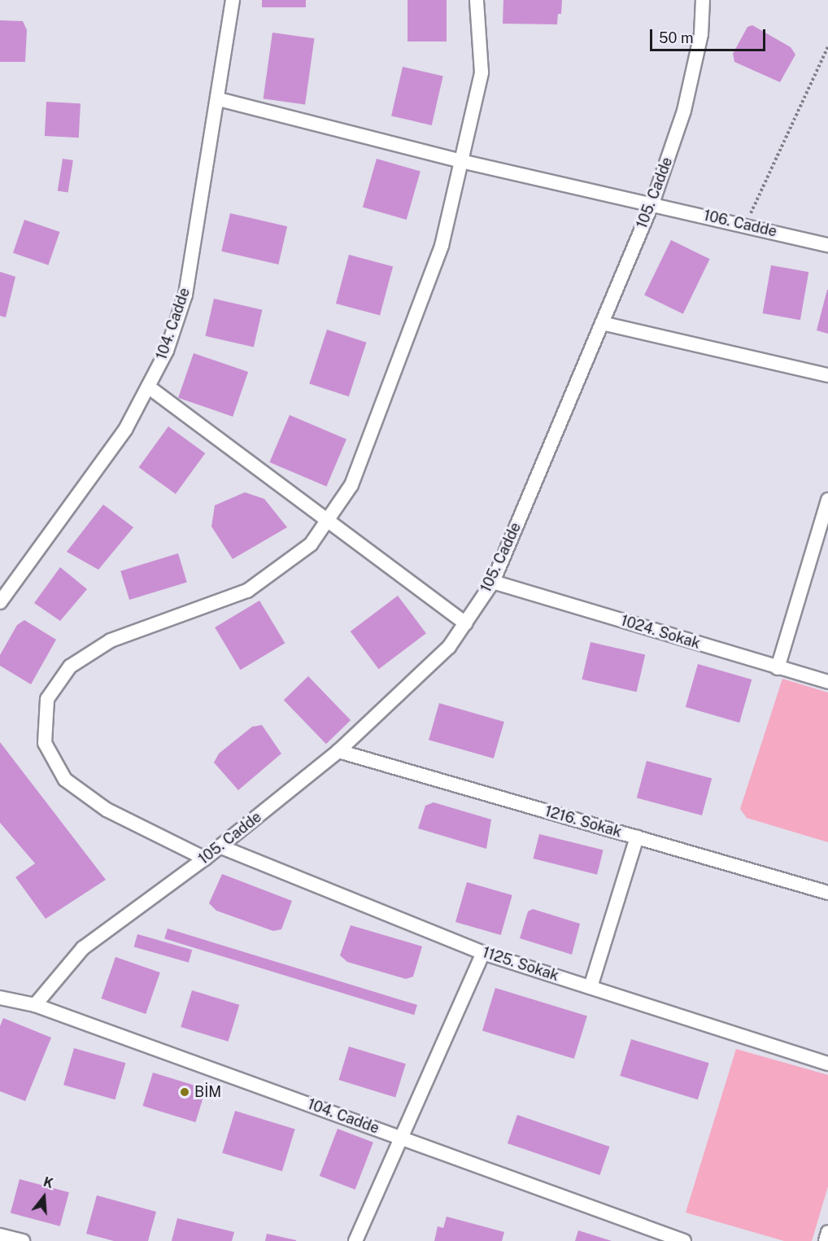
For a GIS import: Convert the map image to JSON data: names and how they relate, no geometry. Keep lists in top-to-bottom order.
{
  "streets": {
    "street": [
      "105. Cadde",
      "106. Cadde",
      "104. Cadde",
      "1024. Sokak",
      "1216. Sokak",
      "1125. Sokak"
    ]
  },
  "crossings": [
    ["105. Cadde", "106. Cadde"],
    ["105. Cadde", "104. Cadde"],
    ["105. Cadde", "1024. Sokak"],
    ["105. Cadde", "1216. Sokak"],
    ["105. Cadde", "1125. Sokak"],
    ["106. Cadde", "104. Cadde"]
  ],
  "places": ["BİM"],
  "scale_bar": "50 m",
  "north": "top"
}
